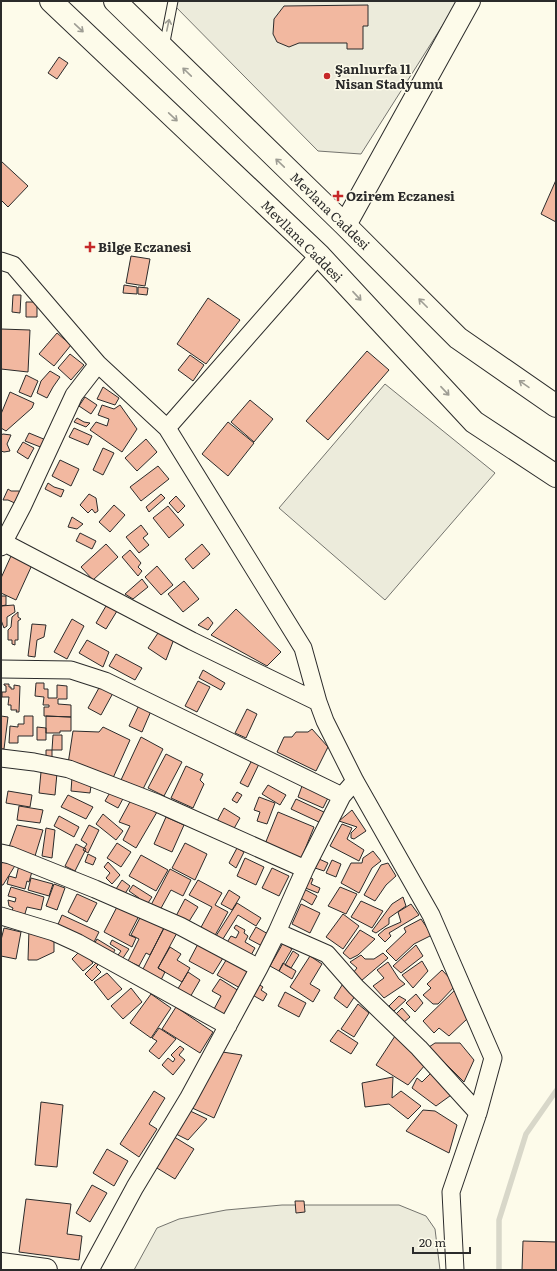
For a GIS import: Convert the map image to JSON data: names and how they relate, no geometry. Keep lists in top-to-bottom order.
{
  "streets": {
    "main road": ["Mevlana Caddesi", "Mevllana Caddesi"]
  },
  "one_way": ["Mevlana Caddesi", "Mevllana Caddesi"],
  "places": {
    "other": ["Şanlıurfa 11 Nisan Stadyumu"],
    "health": ["Ozirem Eczanesi", "Bilge Eczanesi"]
  },
  "scale_bar": "20 m"
}
